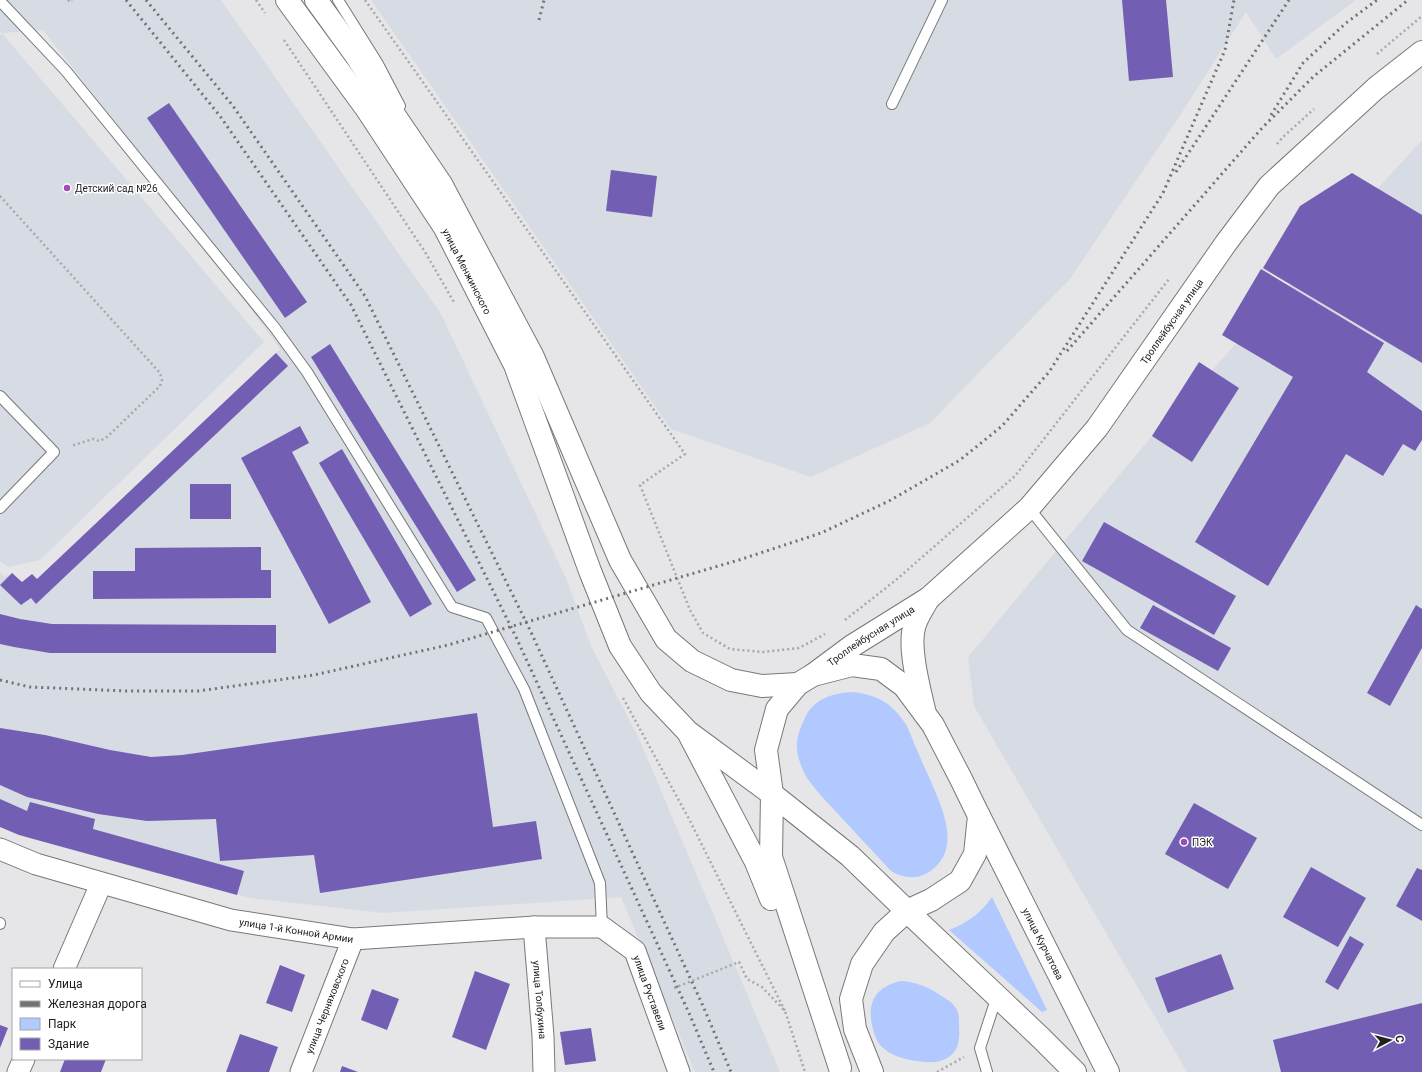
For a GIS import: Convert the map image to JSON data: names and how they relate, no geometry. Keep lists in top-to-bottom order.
{
  "streets": {
    "main road": ["улица Менжинского", "Троллейбусная улица", "улица Курчатова"],
    "street": [
      "улица 1-й Конной Армии",
      "улица Руставели",
      "улица Толбухина",
      "улица Черняховского"
    ]
  },
  "crossings": [
    ["улица Менжинского", "Троллейбусная улица"],
    ["улица Менжинского", "улица Курчатова"],
    ["Троллейбусная улица", "улица Курчатова"],
    ["улица 1-й Конной Армии", "улица Руставели"],
    ["улица 1-й Конной Армии", "улица Толбухина"],
    ["улица 1-й Конной Армии", "улица Черняховского"]
  ],
  "places": ["Детский сад №26", "ПЭК"],
  "legend": [
    "Улица",
    "Железная дорога",
    "Парк",
    "Здание"
  ],
  "north": "right"
}
